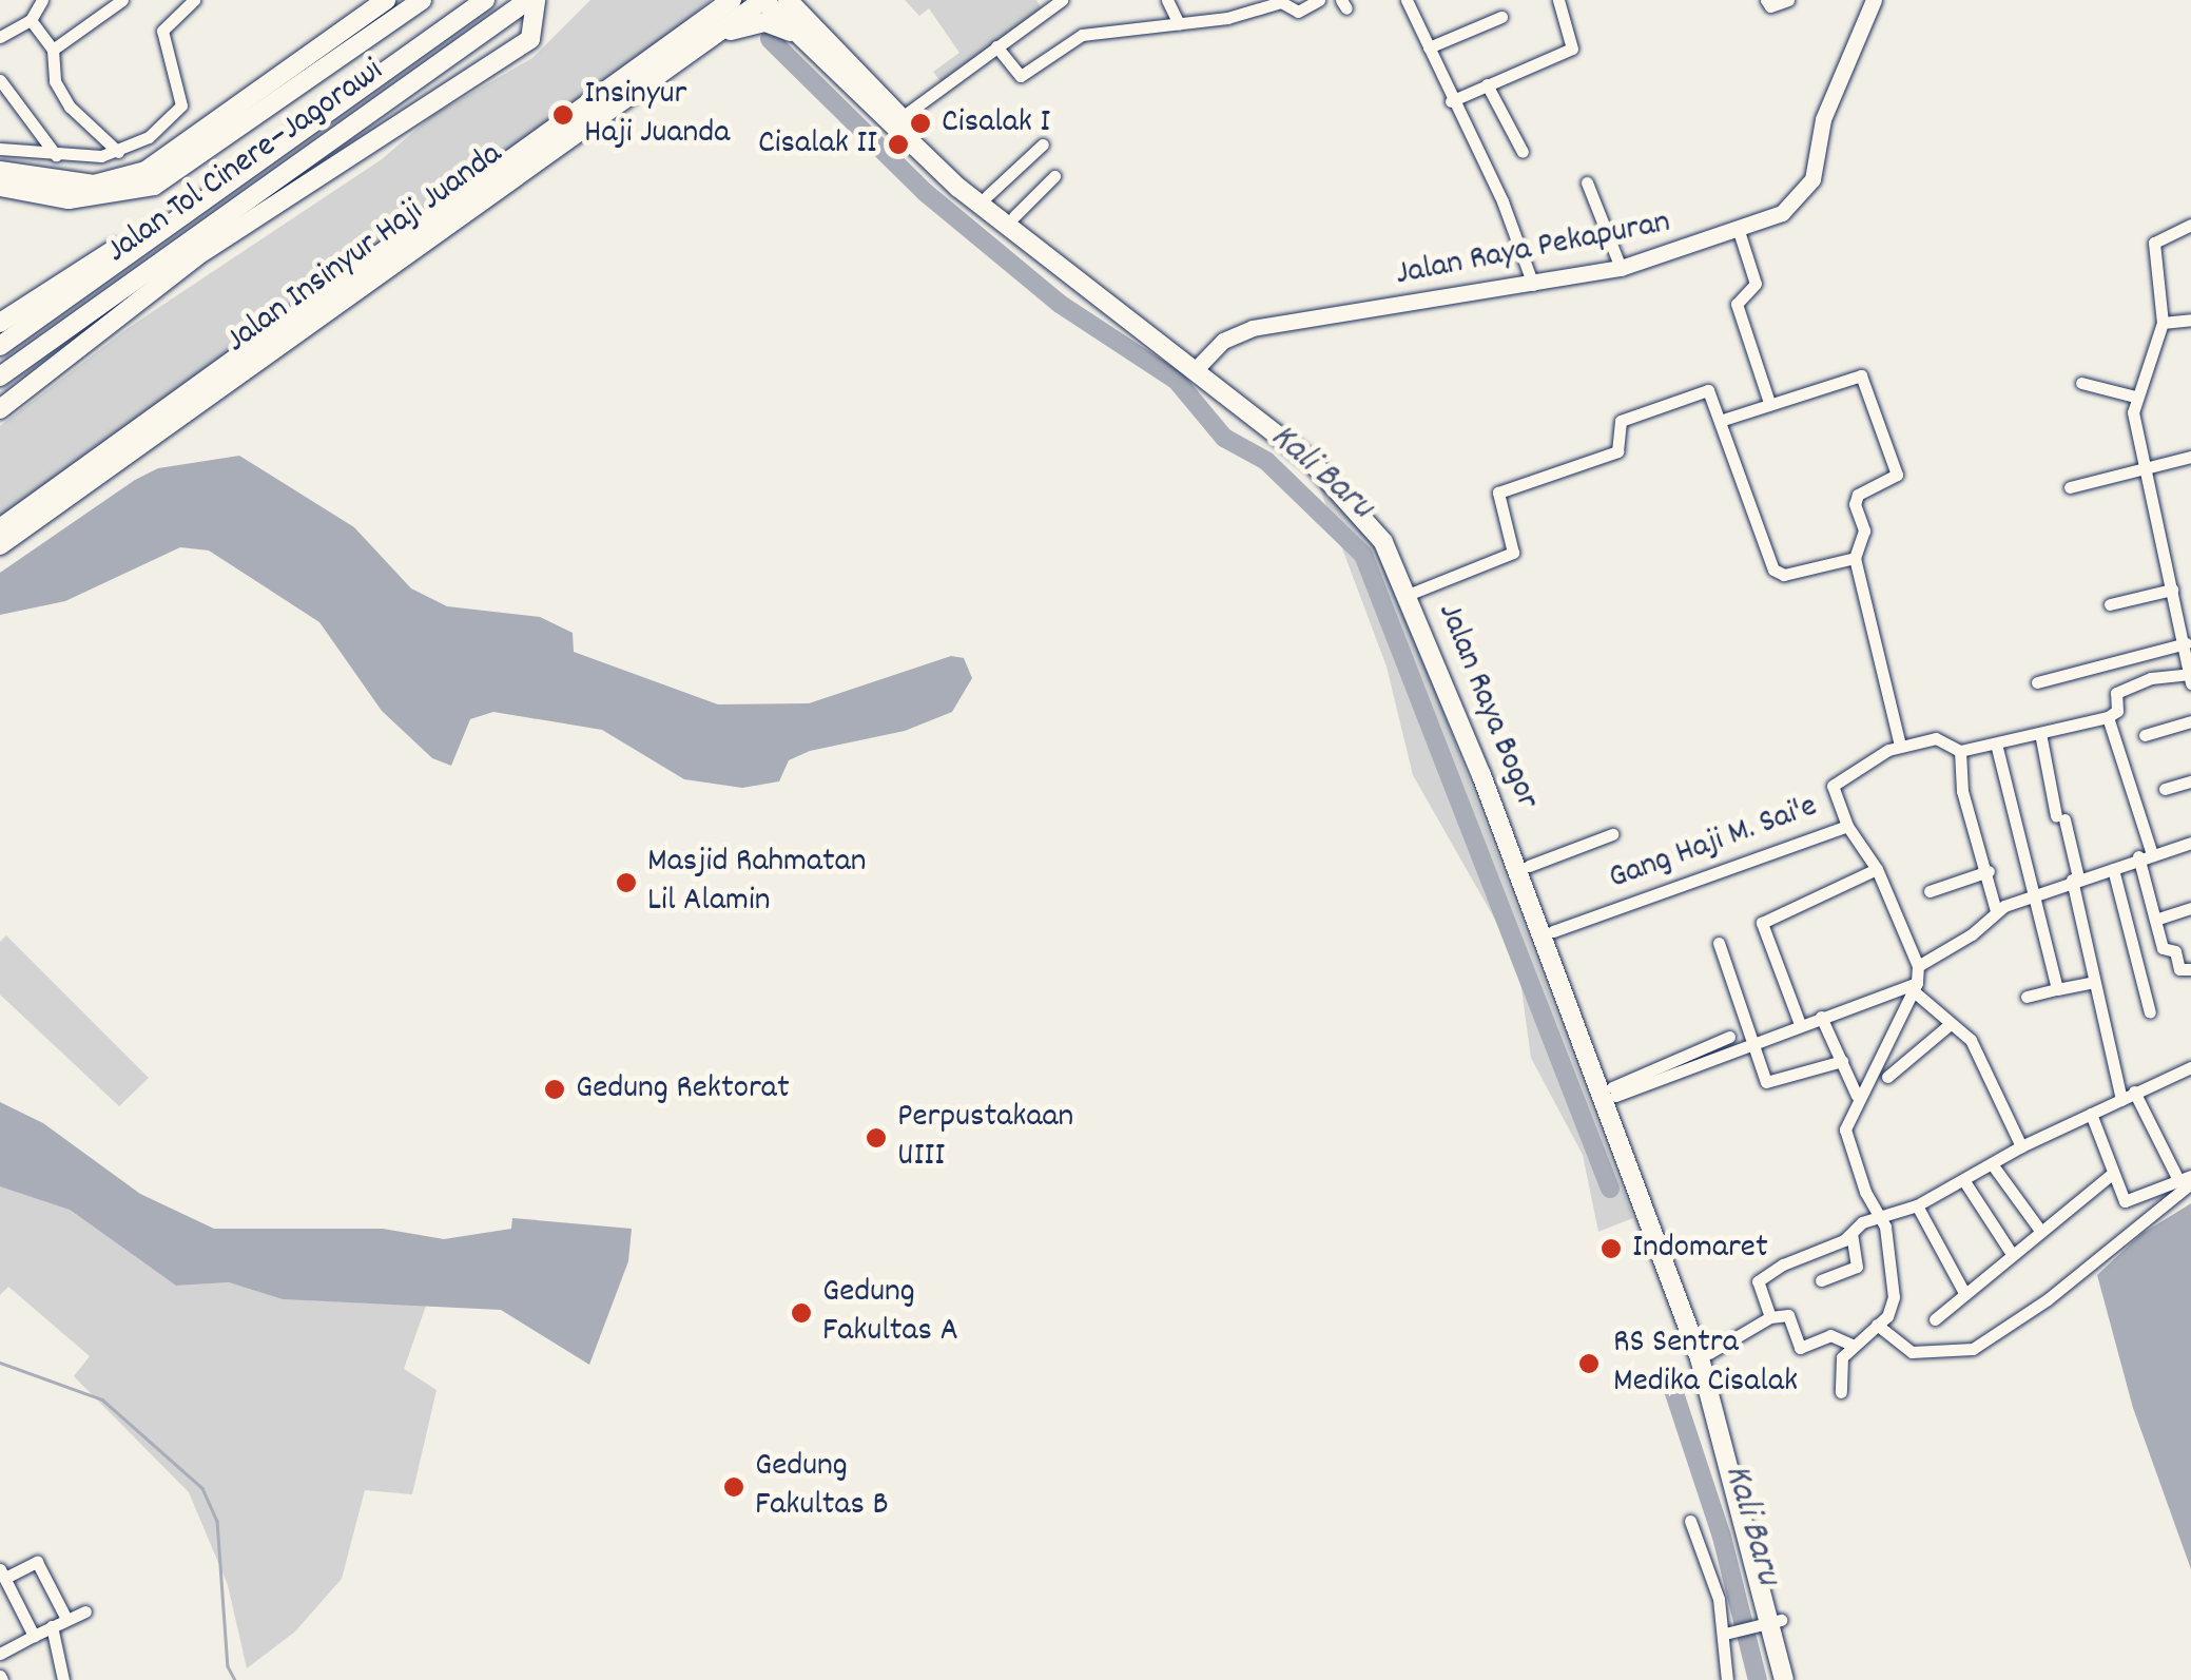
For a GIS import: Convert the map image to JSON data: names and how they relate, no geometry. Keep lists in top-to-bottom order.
{
  "streets": {
    "highway": ["Jalan Tol Cinere–Jagorawi", "Jalan Insinyur Haji Juanda", "Jalan Raya Bogor"],
    "main road": ["Jalan Raya Pekapuran"],
    "street": ["Gang Haji M. Sai'e"]
  },
  "crossings": [
    ["Jalan Insinyur Haji Juanda", "Jalan Raya Bogor"],
    ["Jalan Raya Pekapuran", "Jalan Raya Bogor"],
    ["Jalan Raya Bogor", "Gang Haji M. Sai'e"]
  ],
  "water": ["Kali Baru"],
  "places": [
    "Insinyur Haji Juanda",
    "Cisalak I",
    "Cisalak II",
    "Masjid Rahmatan Lil Alamin",
    "Gedung Rektorat",
    "Perpustakaan UIII",
    "Indomaret",
    "Gedung Fakultas A",
    "RS Sentra Medika Cisalak",
    "Gedung Fakultas B"
  ]
}
